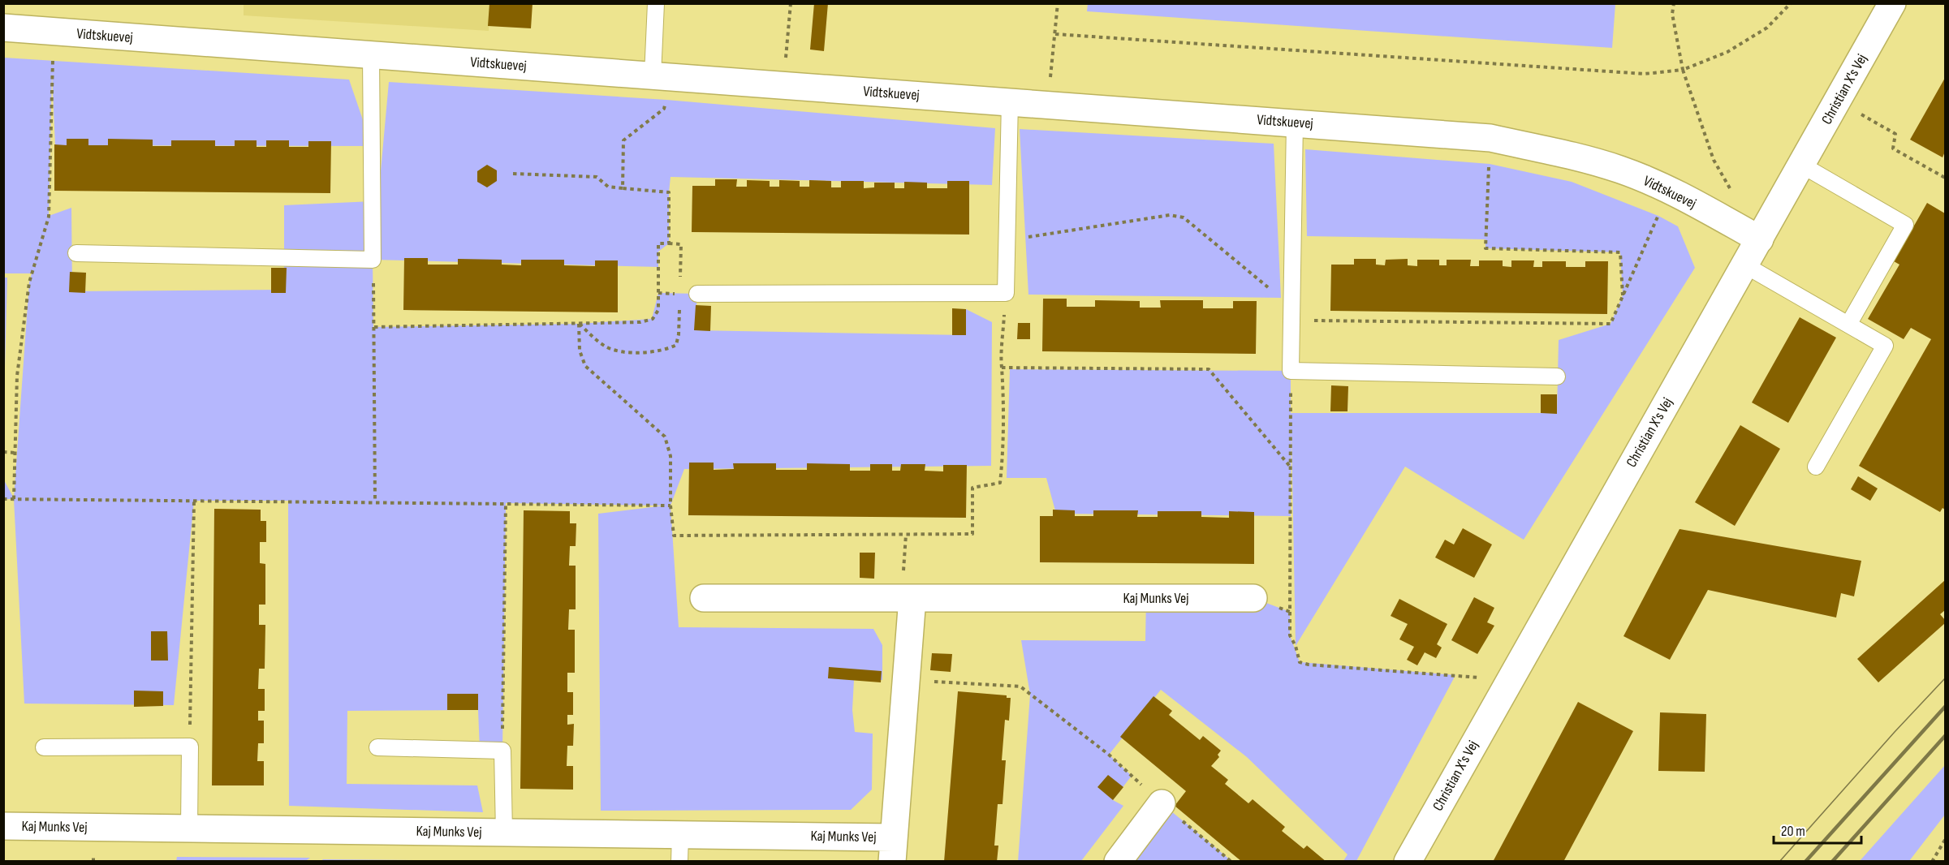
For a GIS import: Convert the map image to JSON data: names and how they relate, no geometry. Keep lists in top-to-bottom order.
{
  "streets": {
    "street": ["Vidtskuevej", "Christian X's Vej", "Kaj Munks Vej"]
  },
  "crossings": [
    ["Vidtskuevej", "Christian X's Vej"]
  ],
  "scale_bar": "20 m"
}
